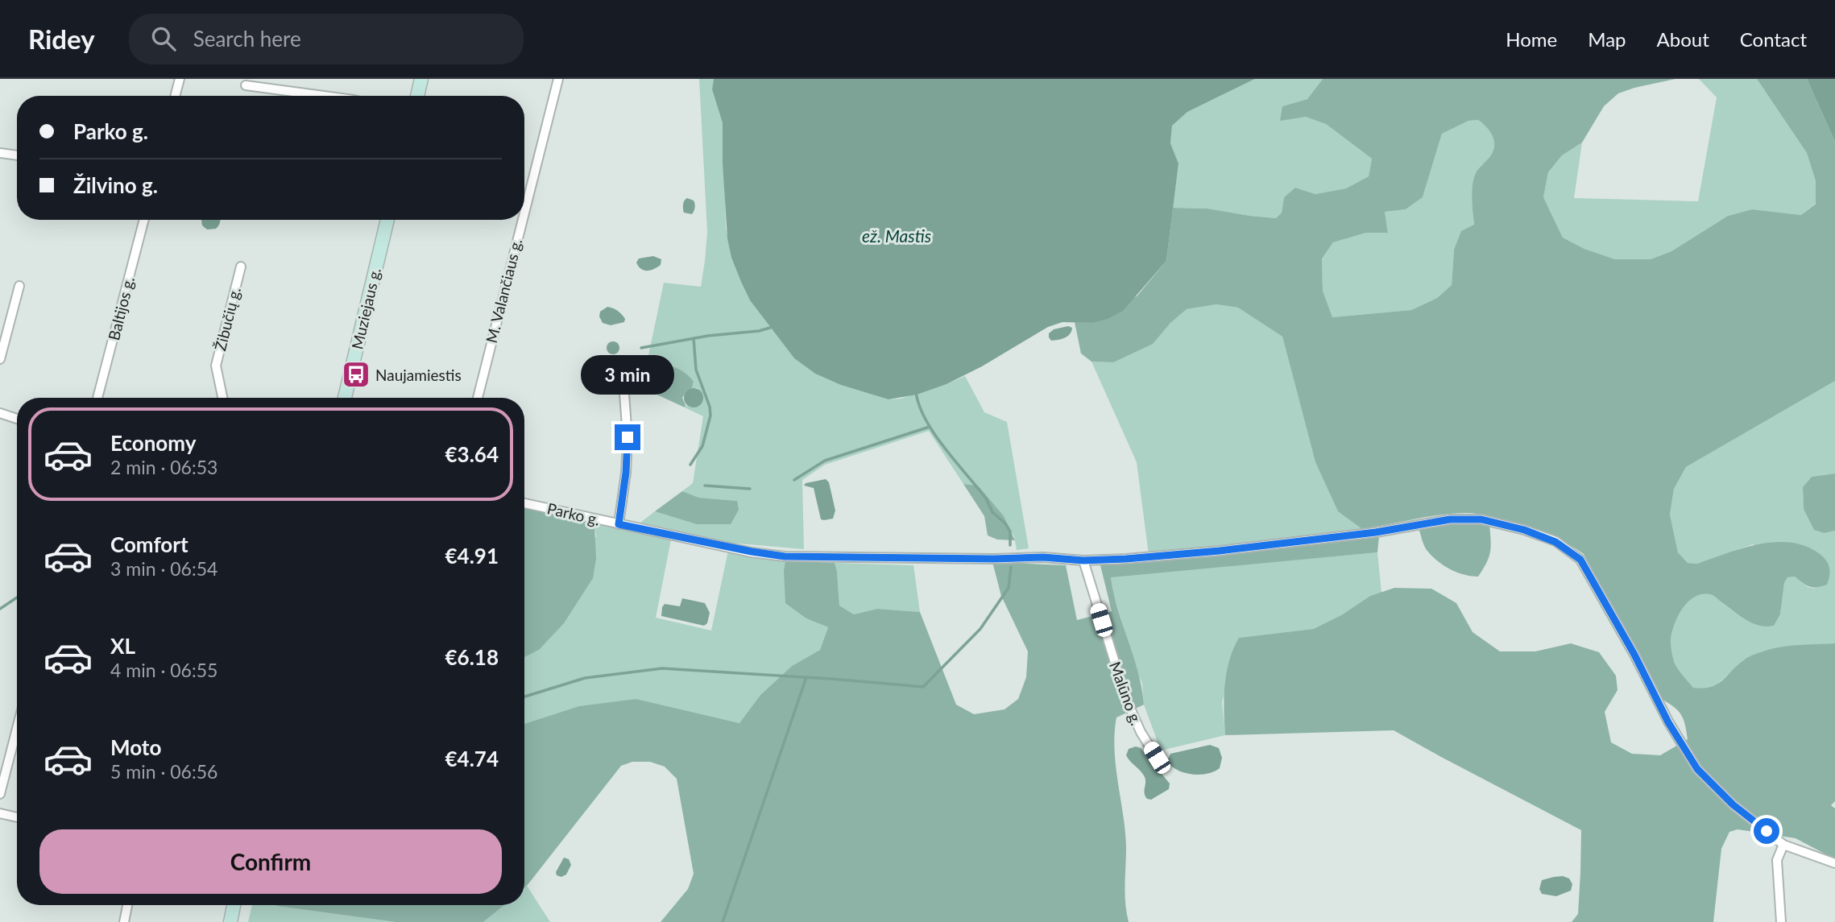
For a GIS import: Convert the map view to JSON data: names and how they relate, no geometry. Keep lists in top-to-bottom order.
{
  "streets": {
    "main road": ["Muziejaus g."],
    "street": [
      "M. Valančiaus g.",
      "Baltijos g.",
      "Žibučių g.",
      "Parko g.",
      "Malūno g."
    ]
  },
  "crossings": [
    ["Parko g.", "Malūno g."]
  ],
  "water": ["ež. Mastis"],
  "places": {
    "bus stop": ["Naujamiestis"]
  },
  "page": {
    "header": "Ridey",
    "search": "Search here",
    "nav": [
      "Home",
      "Map",
      "About",
      "Contact"
    ],
    "banner": ["Parko g.", "Žilvino g."],
    "bubble": "3 min",
    "list": [
      {
        "name": "Economy",
        "note": "2 min · 06:53",
        "value": "€3.64"
      },
      {
        "name": "Comfort",
        "note": "3 min · 06:54",
        "value": "€4.91"
      },
      {
        "name": "XL",
        "note": "4 min · 06:55",
        "value": "€6.18"
      },
      {
        "name": "Moto",
        "note": "5 min · 06:56",
        "value": "€4.74"
      }
    ],
    "buttons": "Confirm"
  }
}
